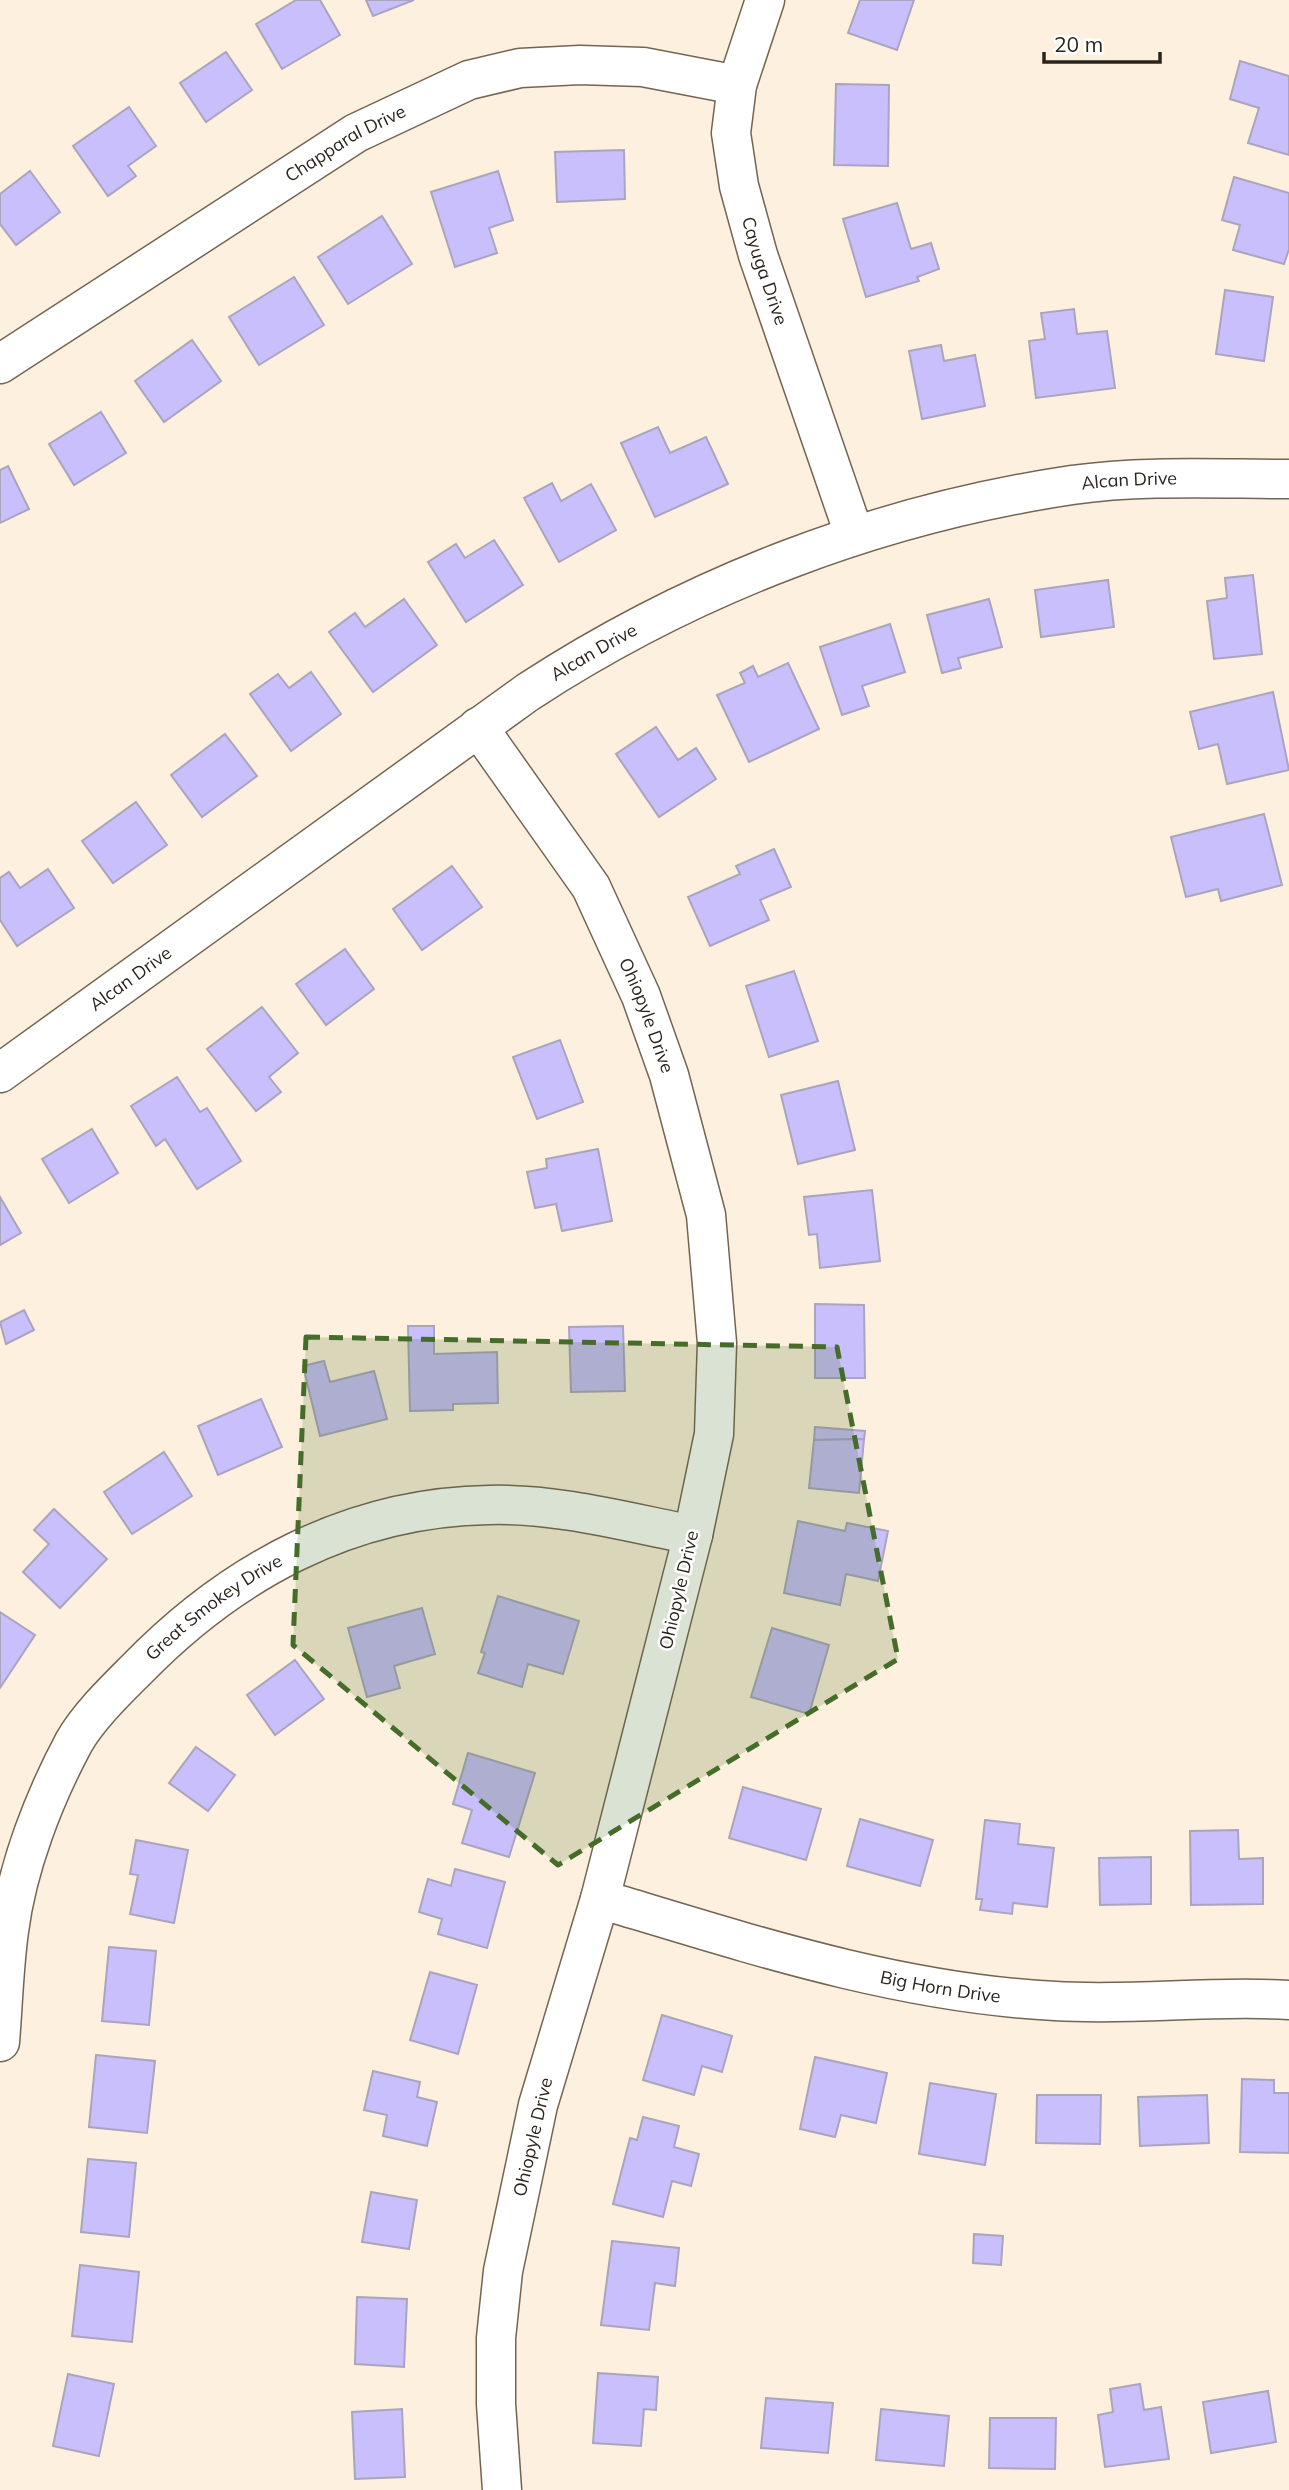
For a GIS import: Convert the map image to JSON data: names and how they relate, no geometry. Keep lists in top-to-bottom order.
{
  "streets": {
    "street": [
      "Chapparal Drive",
      "Cayuga Drive",
      "Alcan Drive",
      "Ohiopyle Drive",
      "Great Smokey Drive",
      "Big Horn Drive"
    ]
  },
  "crossings": [
    ["Chapparal Drive", "Cayuga Drive"],
    ["Cayuga Drive", "Alcan Drive"],
    ["Alcan Drive", "Ohiopyle Drive"],
    ["Ohiopyle Drive", "Great Smokey Drive"],
    ["Ohiopyle Drive", "Big Horn Drive"]
  ],
  "scale_bar": "20 m"
}
